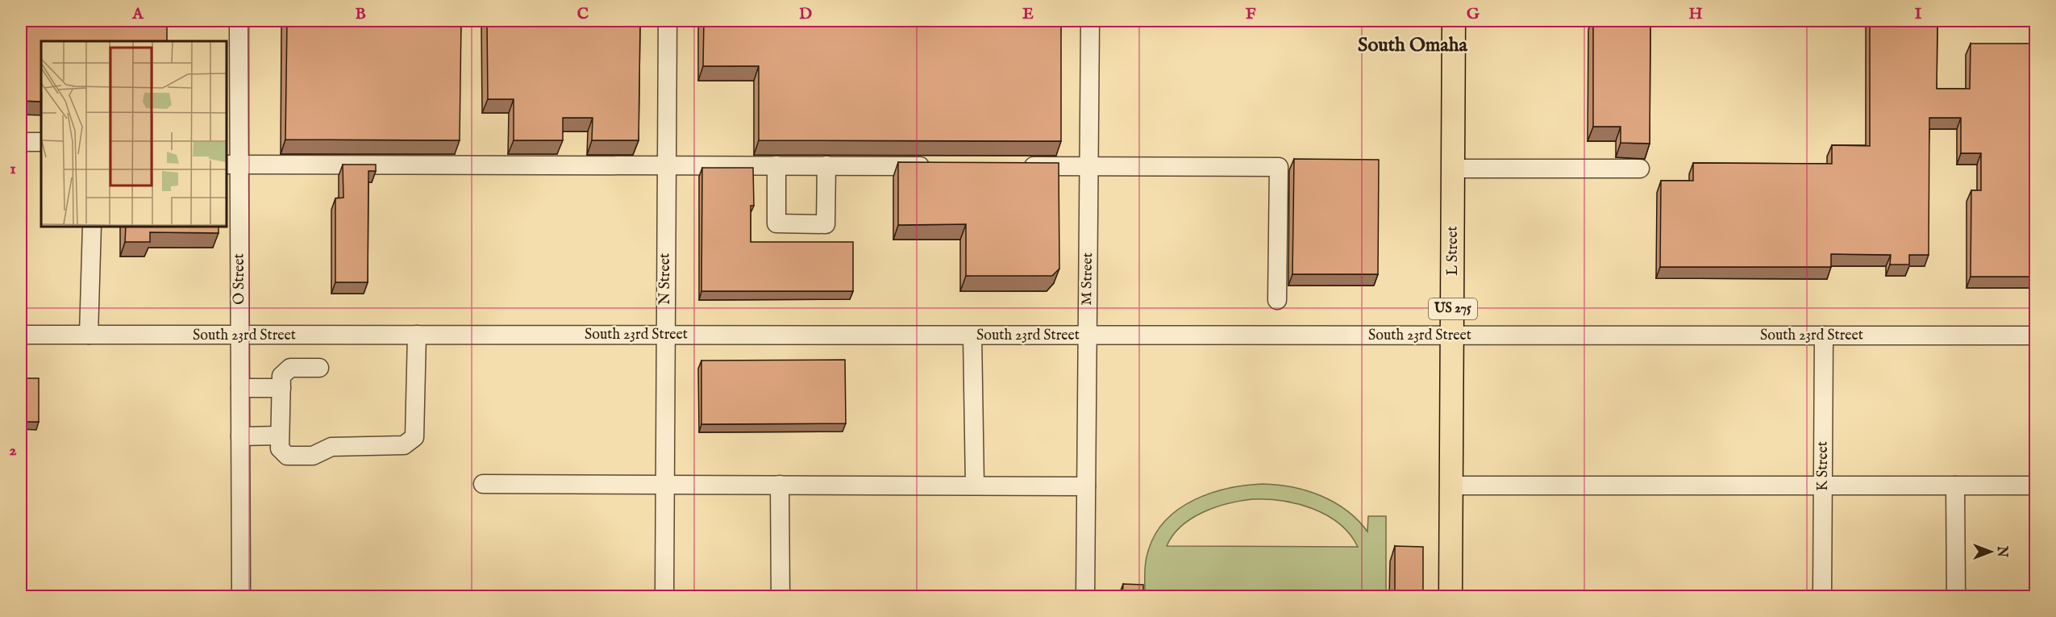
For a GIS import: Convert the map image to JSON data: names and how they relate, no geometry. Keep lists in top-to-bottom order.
{
  "streets": {
    "main road": ["L Street", "US 275"],
    "street": [
      "O Street",
      "N Street",
      "M Street",
      "South 23rd Street",
      "K Street"
    ]
  },
  "crossings": [
    ["L Street", "South 23rd Street"],
    ["O Street", "South 23rd Street"],
    ["N Street", "South 23rd Street"],
    ["M Street", "South 23rd Street"],
    ["South 23rd Street", "K Street"]
  ],
  "districts": ["South Omaha"],
  "north": "right",
  "grid": {
    "columns": [
      "A",
      "B",
      "C",
      "D",
      "E",
      "F",
      "G",
      "H",
      "I"
    ],
    "rows": ["1", "2"]
  }
}
